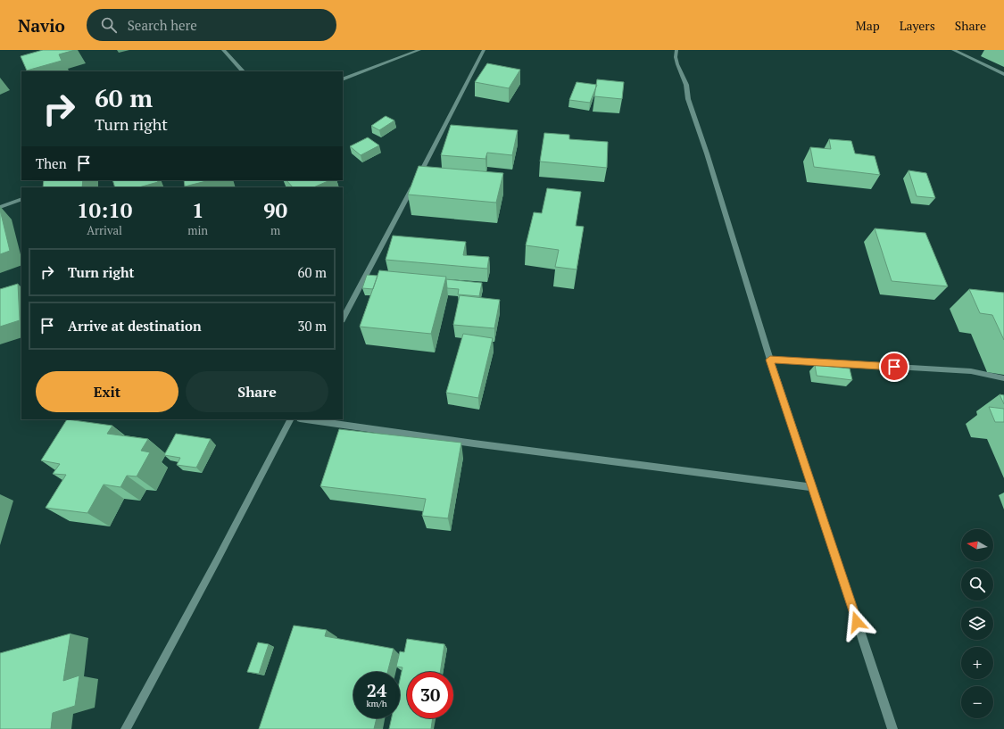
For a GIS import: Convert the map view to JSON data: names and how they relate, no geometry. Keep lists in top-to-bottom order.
{
  "north": "left",
  "page": {
    "header": "Navio",
    "search": "Search here",
    "nav": ["Map", "Layers", "Share"],
    "turn": ["60 m", "Turn right"],
    "then": "Then",
    "eta": [
      "10:10",
      "Arrival",
      "1",
      "min",
      "90",
      "m"
    ],
    "list": [
      {
        "name": "Turn right",
        "value": "60 m"
      },
      {
        "name": "Arrive at destination",
        "value": "30 m"
      }
    ],
    "buttons": ["Exit", "Share"],
    "map_buttons": ["+", "−"],
    "speed": "24 km/h",
    "limit": "30"
  }
}
